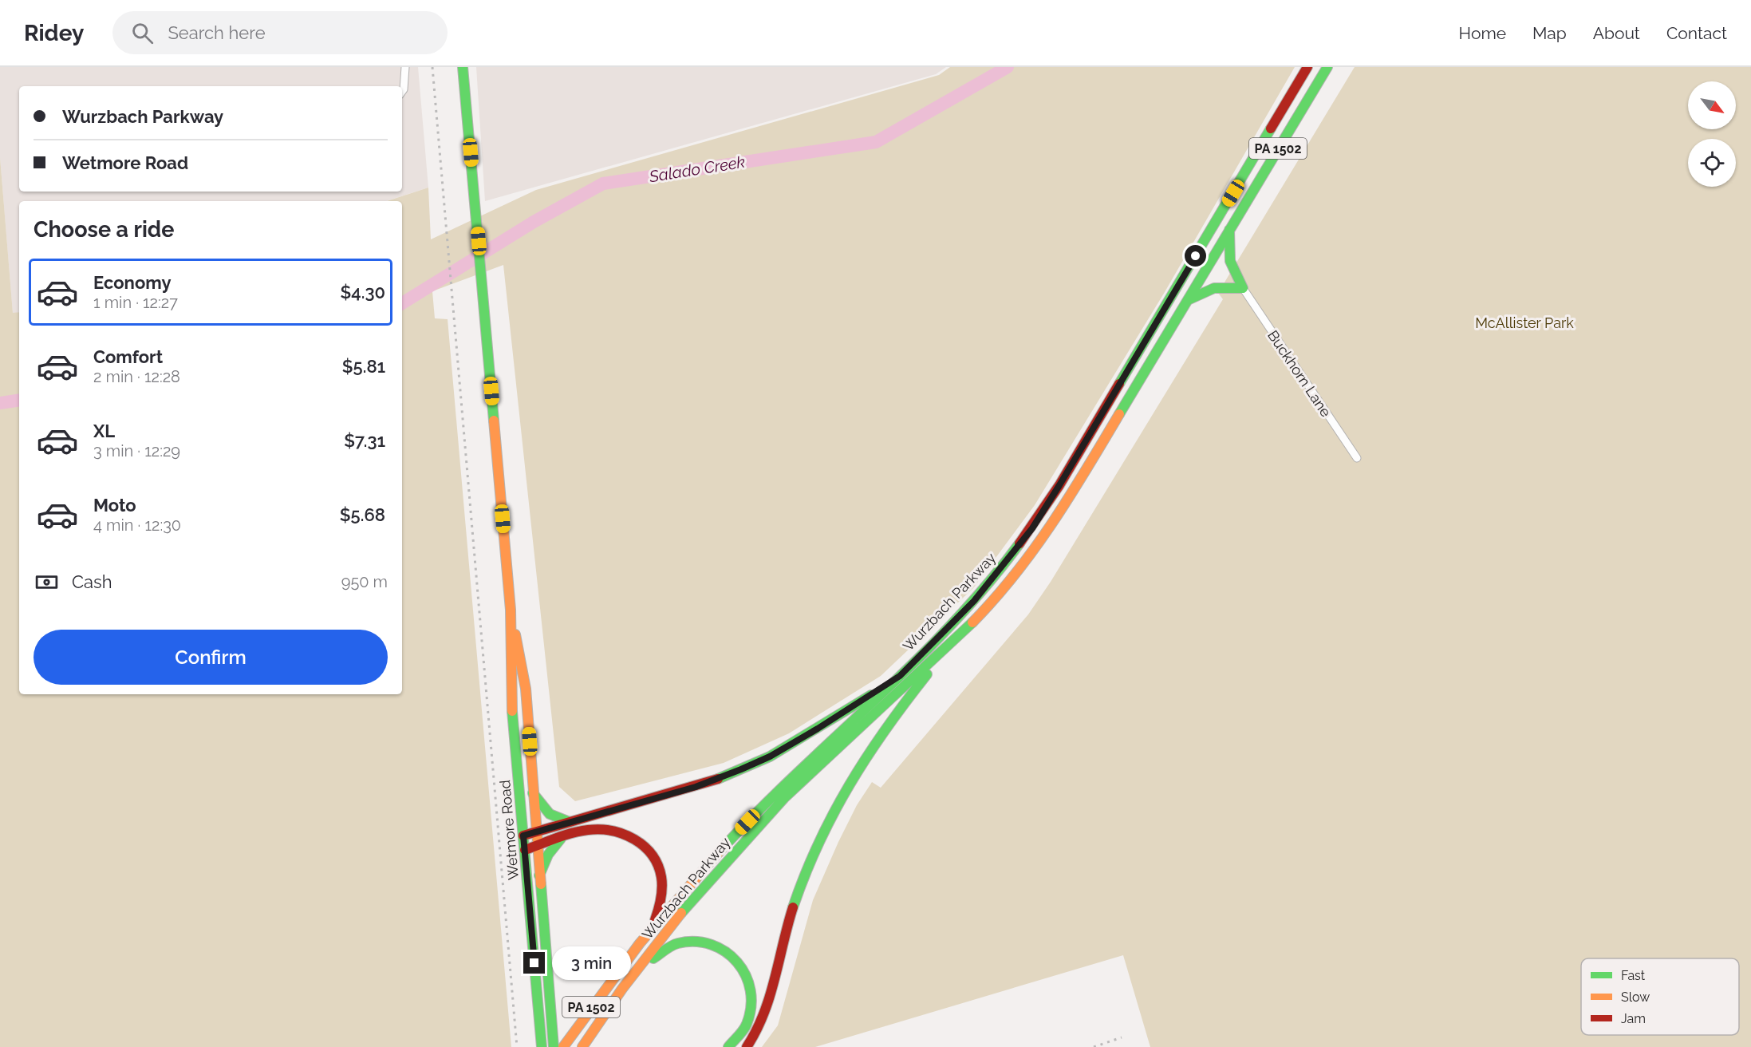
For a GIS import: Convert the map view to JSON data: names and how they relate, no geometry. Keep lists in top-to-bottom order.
{
  "streets": {
    "main road": ["PA 1502", "Wurzbach Parkway", "Wetmore Road"],
    "street": ["Buckhorn Lane"]
  },
  "water": ["Salado Creek"],
  "parks": ["McAllister Park"],
  "legend": ["Fast", "Slow", "Jam"],
  "north": "bottom right",
  "page": {
    "header": "Ridey",
    "search": "Search here",
    "nav": [
      "Home",
      "Map",
      "About",
      "Contact"
    ],
    "banner": ["Wurzbach Parkway", "Wetmore Road"],
    "heading": "Choose a ride",
    "list": [
      {
        "name": "Economy",
        "note": "1 min · 12:27",
        "value": "$4.30"
      },
      {
        "name": "Comfort",
        "note": "2 min · 12:28",
        "value": "$5.81"
      },
      {
        "name": "XL",
        "note": "3 min · 12:29",
        "value": "$7.31"
      },
      {
        "name": "Moto",
        "note": "4 min · 12:30",
        "value": "$5.68"
      }
    ],
    "pay": ["Cash", "950 m"],
    "buttons": "Confirm",
    "bubble": "3 min"
  }
}
